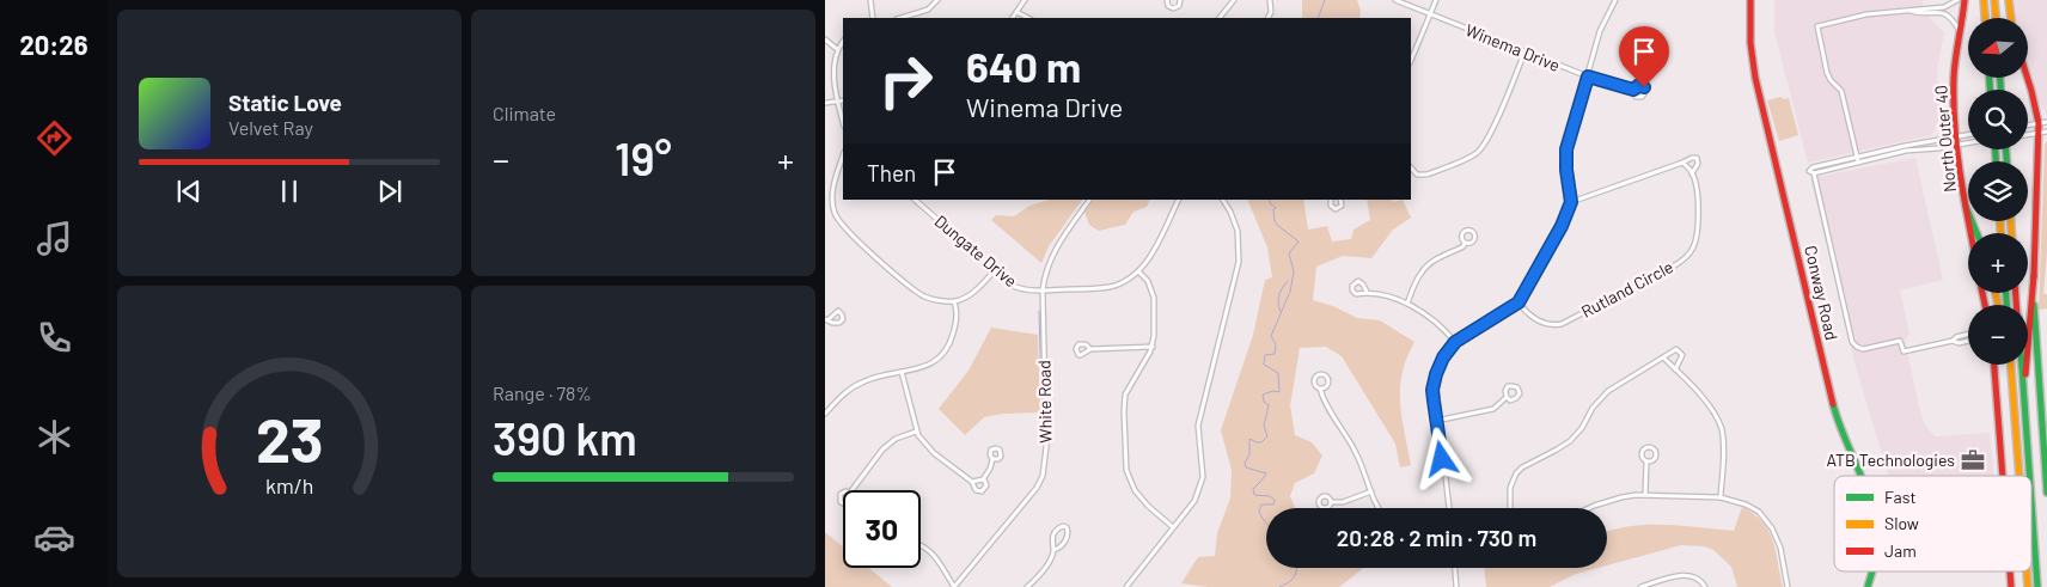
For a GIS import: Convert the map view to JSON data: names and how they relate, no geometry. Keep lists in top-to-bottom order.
{
  "streets": {
    "main road": ["North Outer 40", "Conway Road"],
    "street": [
      "Winema Drive",
      "Dungate Drive",
      "Rutland Circle",
      "White Road"
    ]
  },
  "crossings": [
    ["Dungate Drive", "White Road"]
  ],
  "places": {
    "office": ["ATB Technologies"]
  },
  "legend": ["Fast", "Slow", "Jam"],
  "north": "left",
  "page": {
    "tabs": "20:26",
    "tile": [
      "Climate",
      ["Range · 78%", "390 km"]
    ],
    "map_buttons": ["+", "−"],
    "turn": ["640 m", "Winema Drive"],
    "song": ["Static Love", "Velvet Ray"],
    "heat": ["−", "19°", "+"],
    "then": "Then",
    "limit": "30",
    "trip": "20:28 · 2 min · 730 m",
    "gauge": ["23", "km/h"]
  }
}
